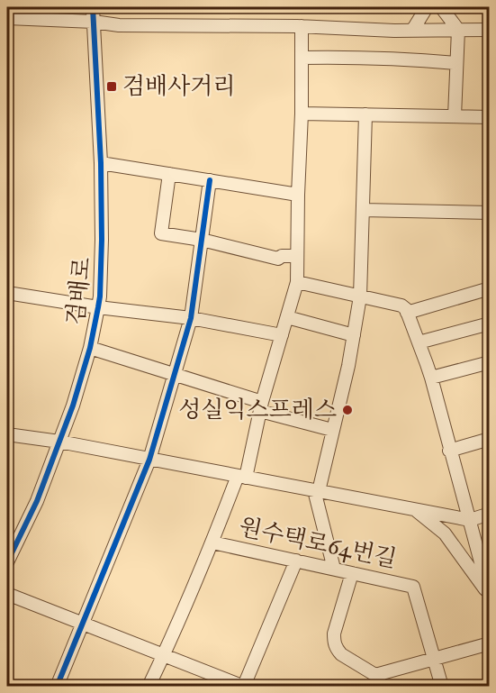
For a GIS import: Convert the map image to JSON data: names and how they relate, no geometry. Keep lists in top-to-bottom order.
{
  "streets": {
    "street": ["검배로", "원수택로64번길"]
  },
  "places": {
    "transit": ["검배사거리"],
    "other": ["성실익스프레스"]
  }
}
